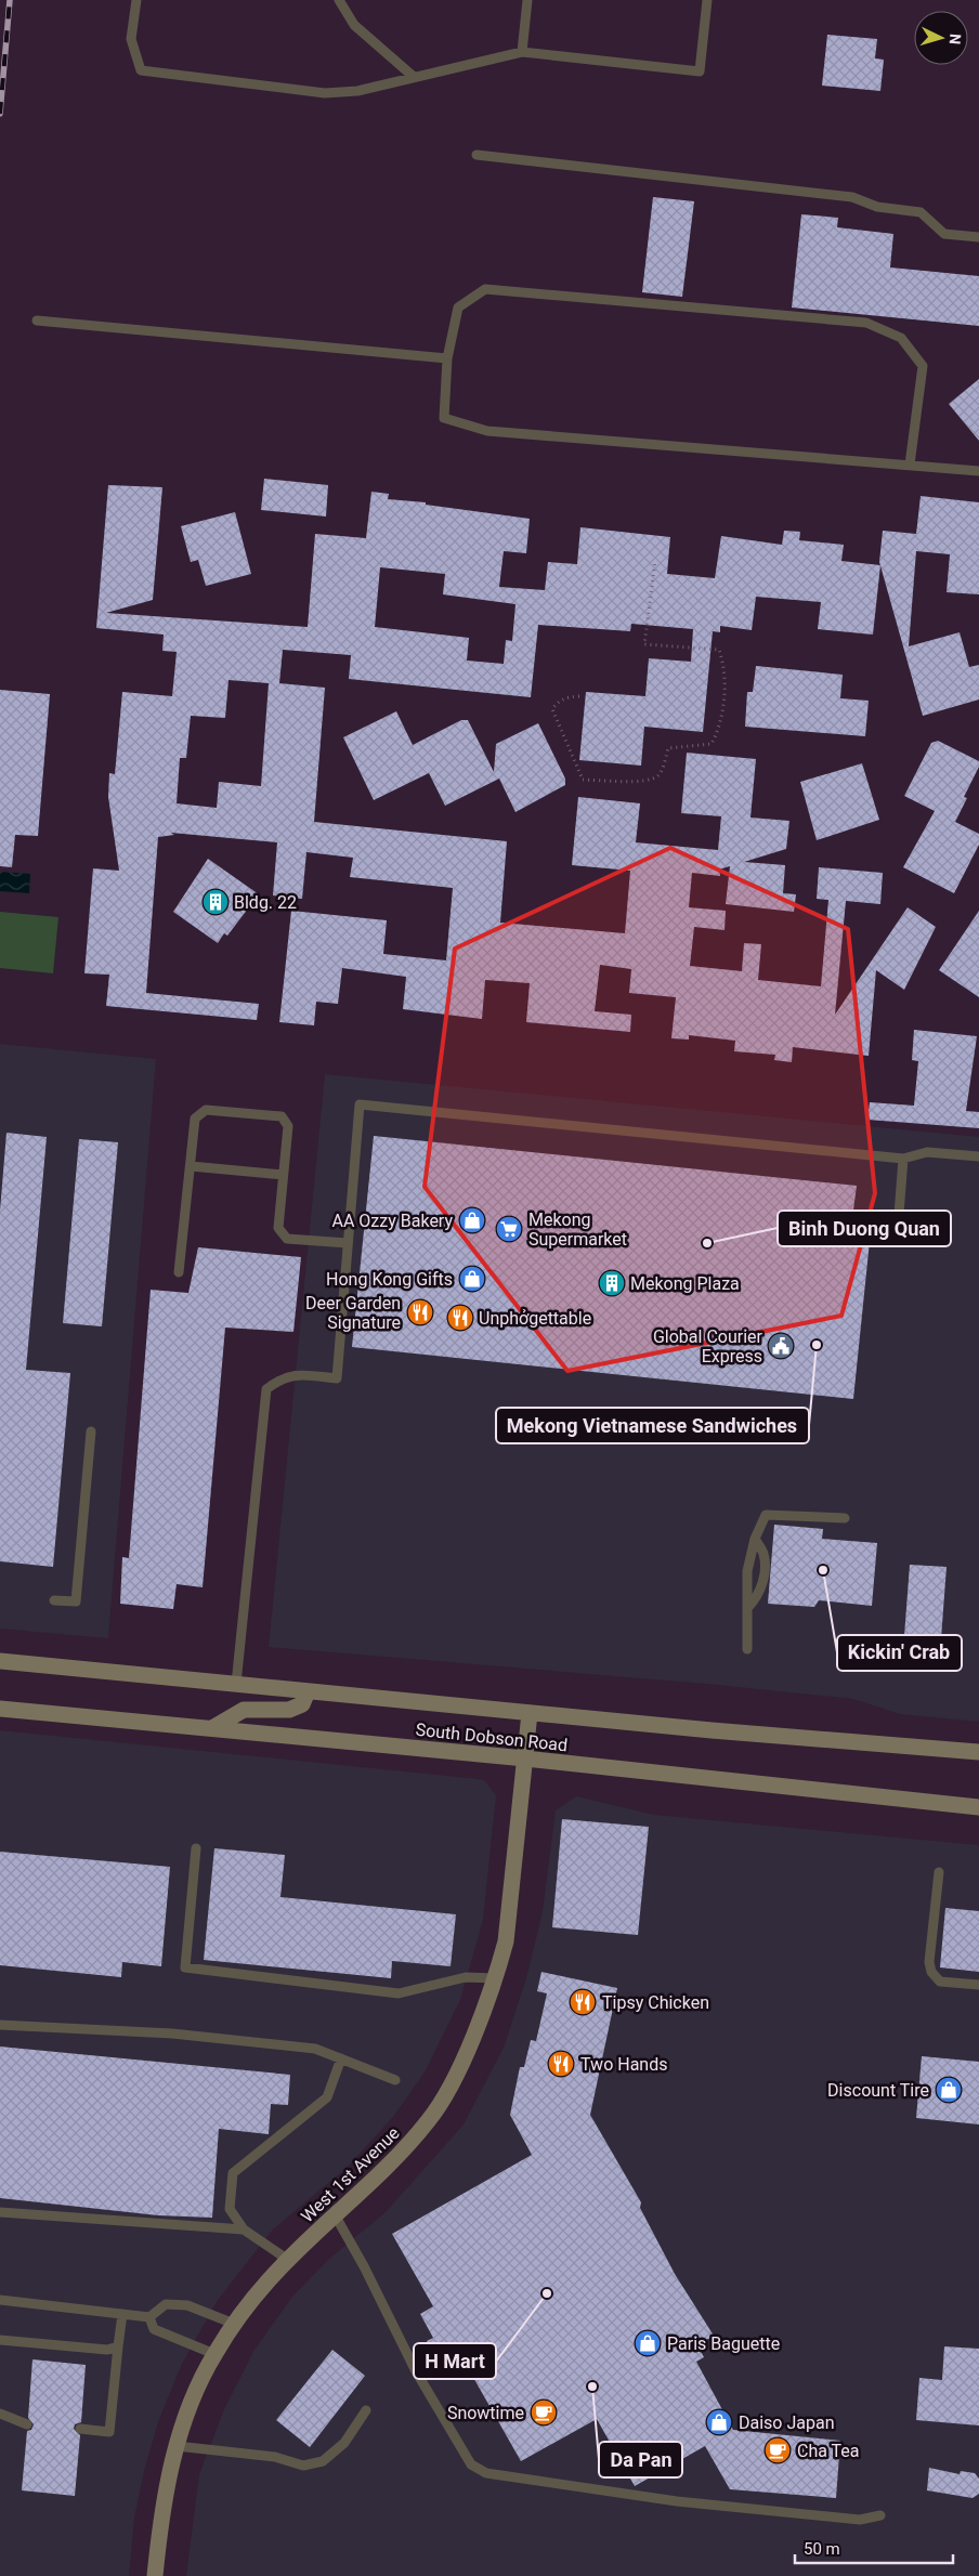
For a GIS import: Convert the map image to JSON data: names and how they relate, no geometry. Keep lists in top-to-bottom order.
{
  "streets": {
    "main road": ["South Dobson Road", "West 1st Avenue"]
  },
  "crossings": [
    ["South Dobson Road", "West 1st Avenue"]
  ],
  "places": {
    "building": ["Bldg. 22", "Mekong Plaza"],
    "shop": [
      "AA Ozzy Bakery",
      "Hong Kong Gifts",
      "Discount Tire",
      "Paris Baguette",
      "Daiso Japan"
    ],
    "supermarket": ["Mekong Supermarket"],
    "other": [
      "Binh Duong Quan",
      "Mekong Vietnamese Sandwiches",
      "Kickin' Crab",
      "H Mart",
      "Da Pan"
    ],
    "restaurant": [
      "Deer Garden Signature",
      "Unphởgettable",
      "Tipsy Chicken",
      "Two Hands"
    ],
    "public building": ["Global Courier Express"],
    "cafe": ["Snowtime", "Cha Tea"]
  },
  "scale_bar": "50 m",
  "north": "right"
}
